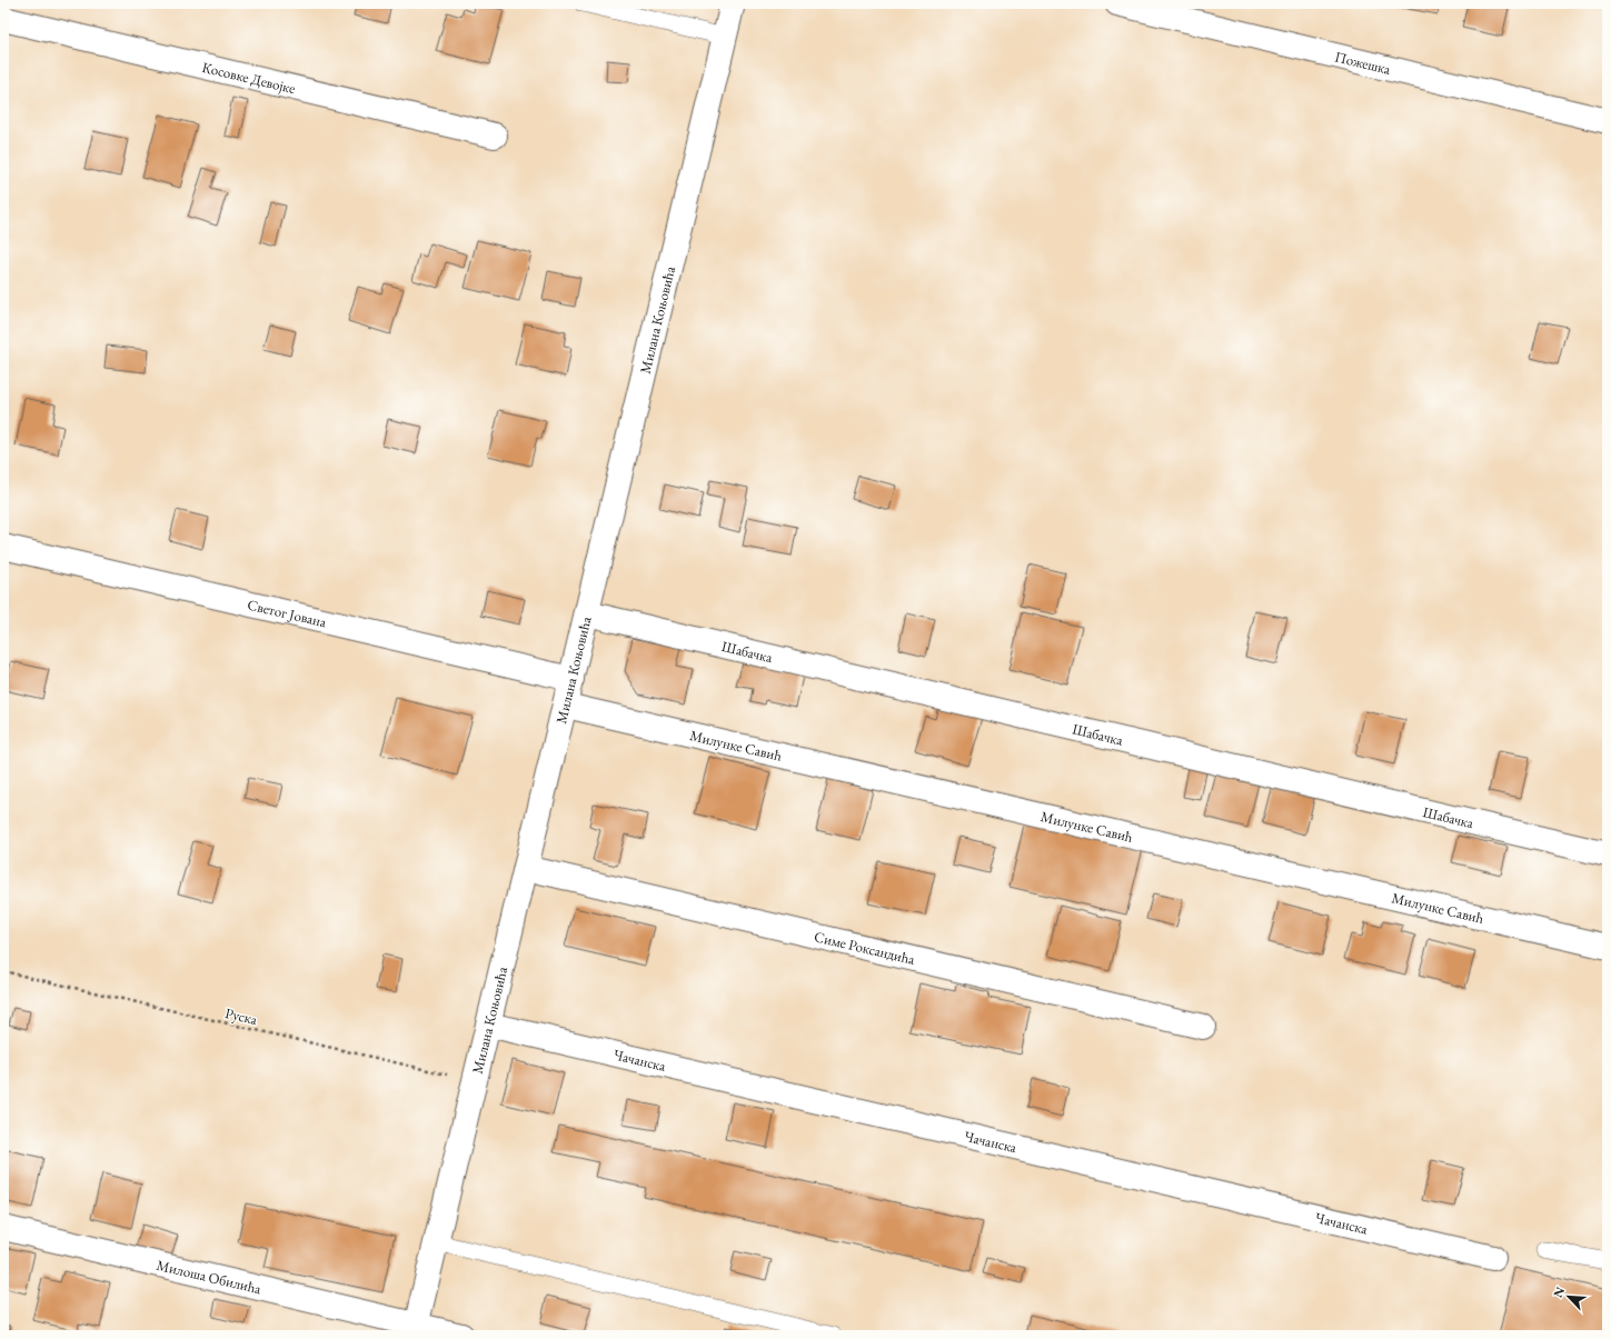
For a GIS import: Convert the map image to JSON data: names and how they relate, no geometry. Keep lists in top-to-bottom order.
{
  "streets": {
    "street": [
      "Пожешка",
      "Косовке Девојке",
      "Милана Коњовића",
      "Светог Јована",
      "Шабачка",
      "Милунке Савић",
      "Симе Роксандића",
      "Чачанска",
      "Милоша Обилића"
    ],
    "path": ["Руска"]
  },
  "crossings": [
    ["Милана Коњовића", "Светог Јована"],
    ["Милана Коњовића", "Шабачка"],
    ["Милана Коњовића", "Милунке Савић"],
    ["Милана Коњовића", "Симе Роксандића"],
    ["Милана Коњовића", "Руска"],
    ["Милана Коњовића", "Чачанска"],
    ["Милана Коњовића", "Милоша Обилића"]
  ],
  "north": "top left"
}
